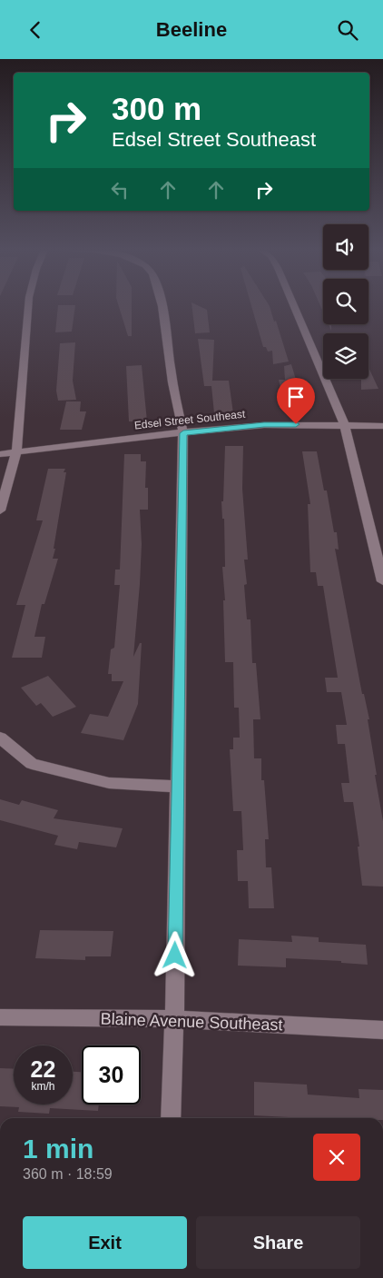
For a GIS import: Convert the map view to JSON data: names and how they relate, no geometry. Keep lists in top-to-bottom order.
{
  "streets": {
    "street": ["Edsel Street Southeast", "Blaine Avenue Southeast"]
  },
  "page": {
    "header": "Beeline",
    "turn": ["300 m", "Edsel Street Southeast"],
    "speed": "22 km/h",
    "limit": "30",
    "heading": ["1 min", "360 m · 18:59"],
    "buttons": ["Exit", "Share"]
  }
}
